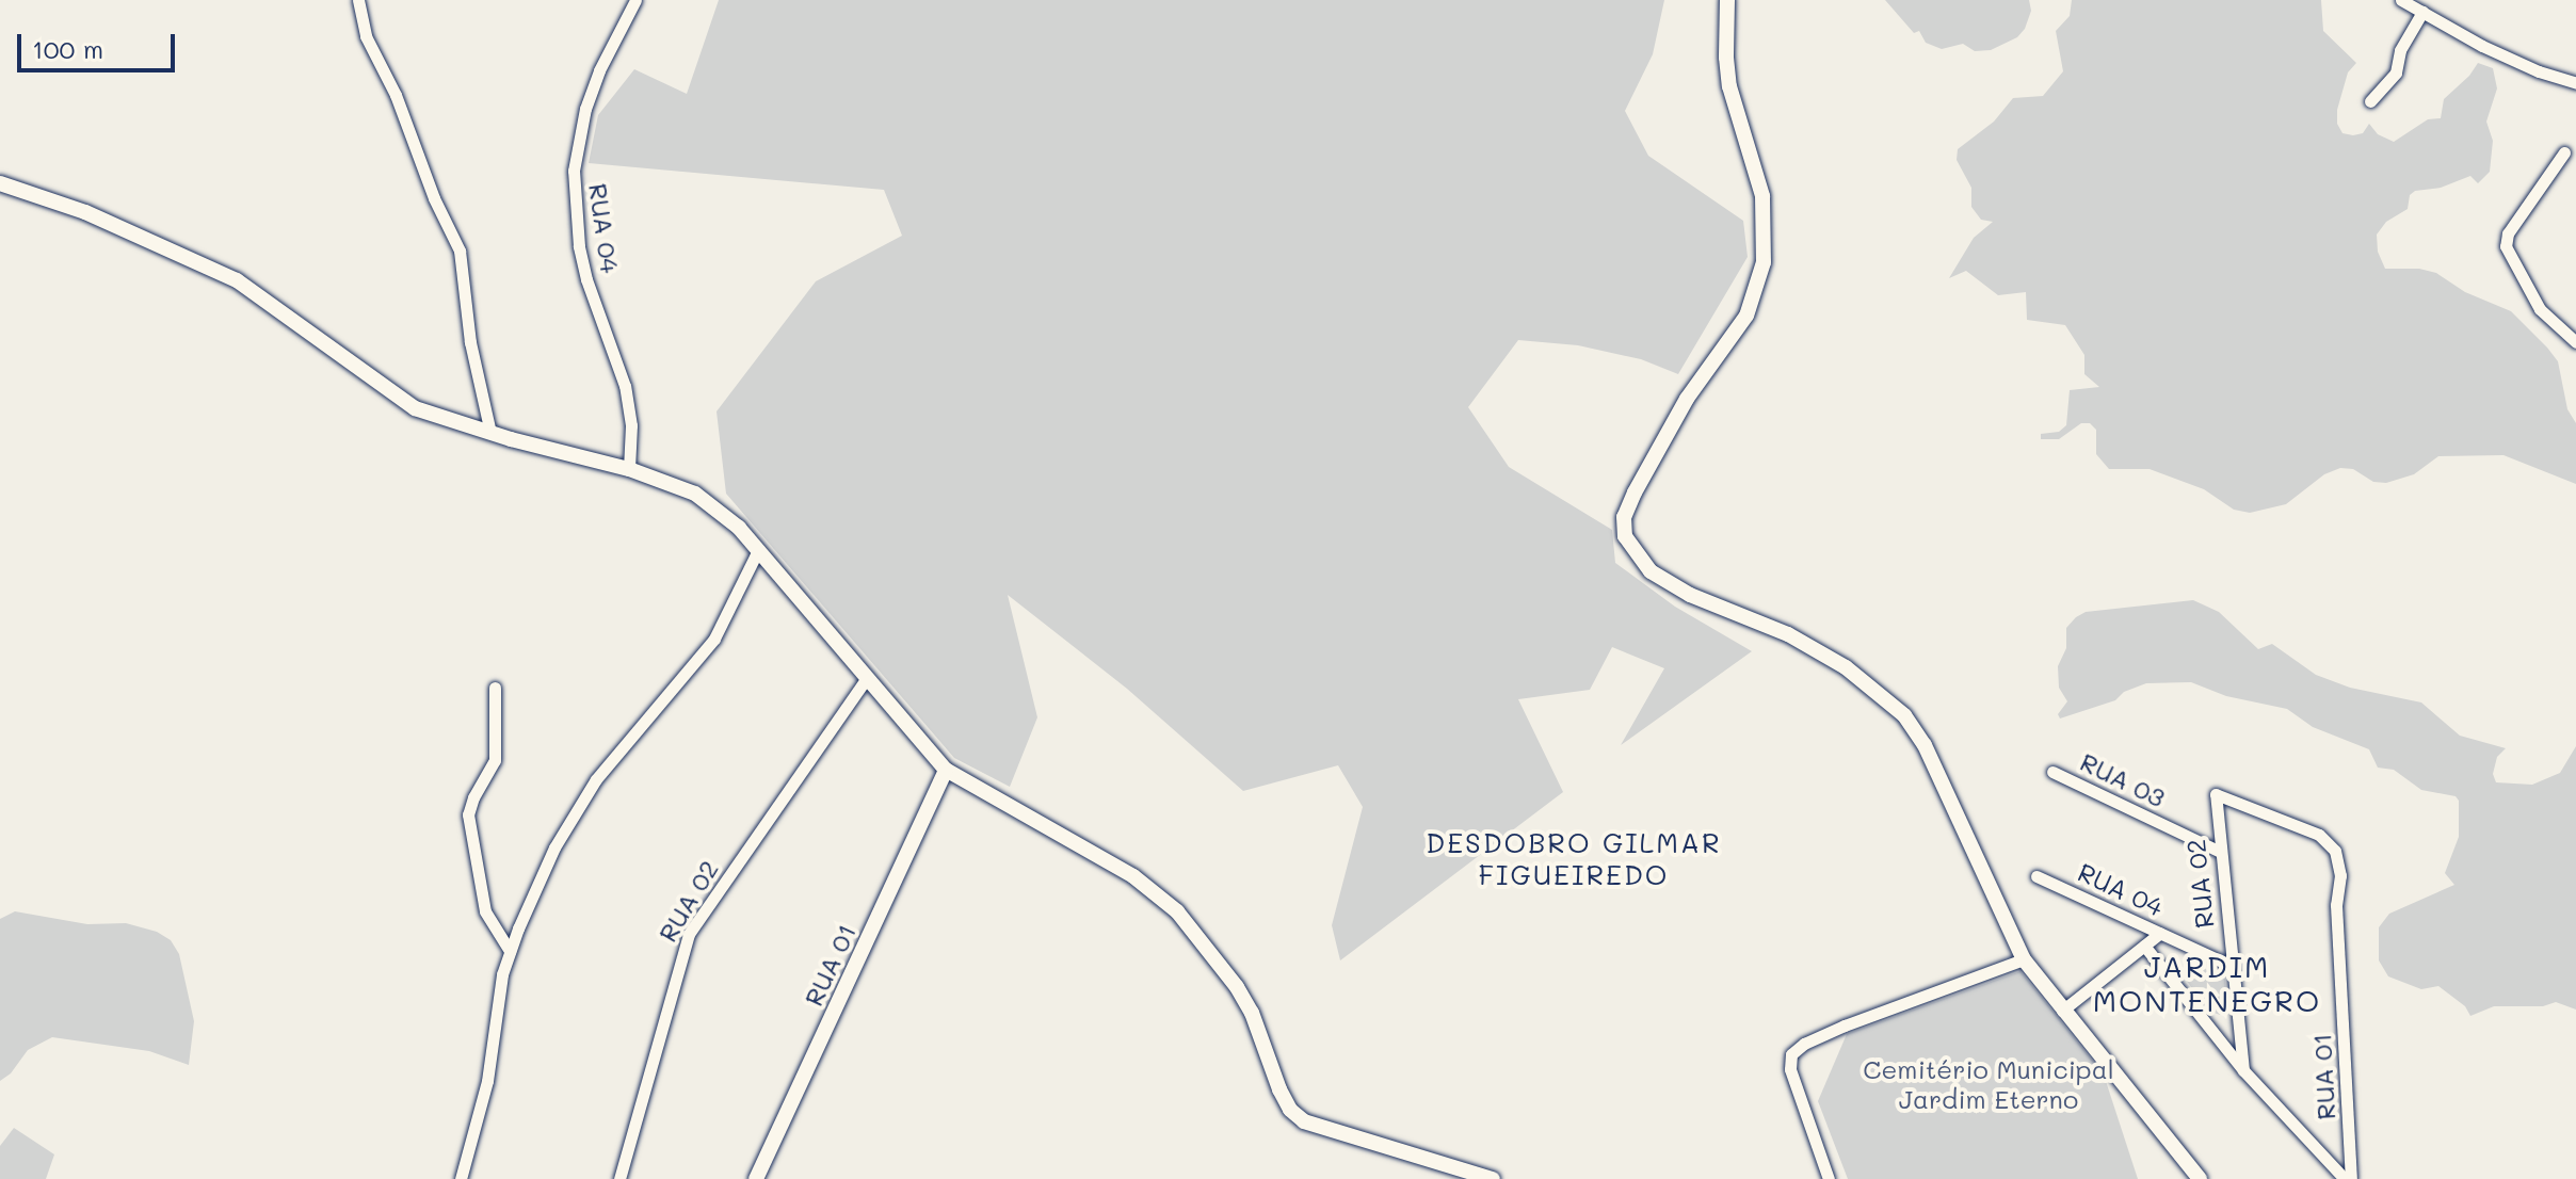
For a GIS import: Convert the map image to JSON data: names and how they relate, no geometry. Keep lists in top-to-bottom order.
{
  "streets": {
    "street": [
      "RUA 04",
      "RUA 03",
      "RUA 02",
      "RUA 01"
    ]
  },
  "crossings": [
    ["RUA 04", "RUA 02"],
    ["RUA 03", "RUA 02"],
    ["RUA 02", "RUA 01"]
  ],
  "districts": ["DESDOBRO GILMAR FIGUEIREDO", "JARDIM MONTENEGRO"],
  "parks": ["Cemitério Municipal Jardim Eterno"],
  "scale_bar": "100 m"
}
